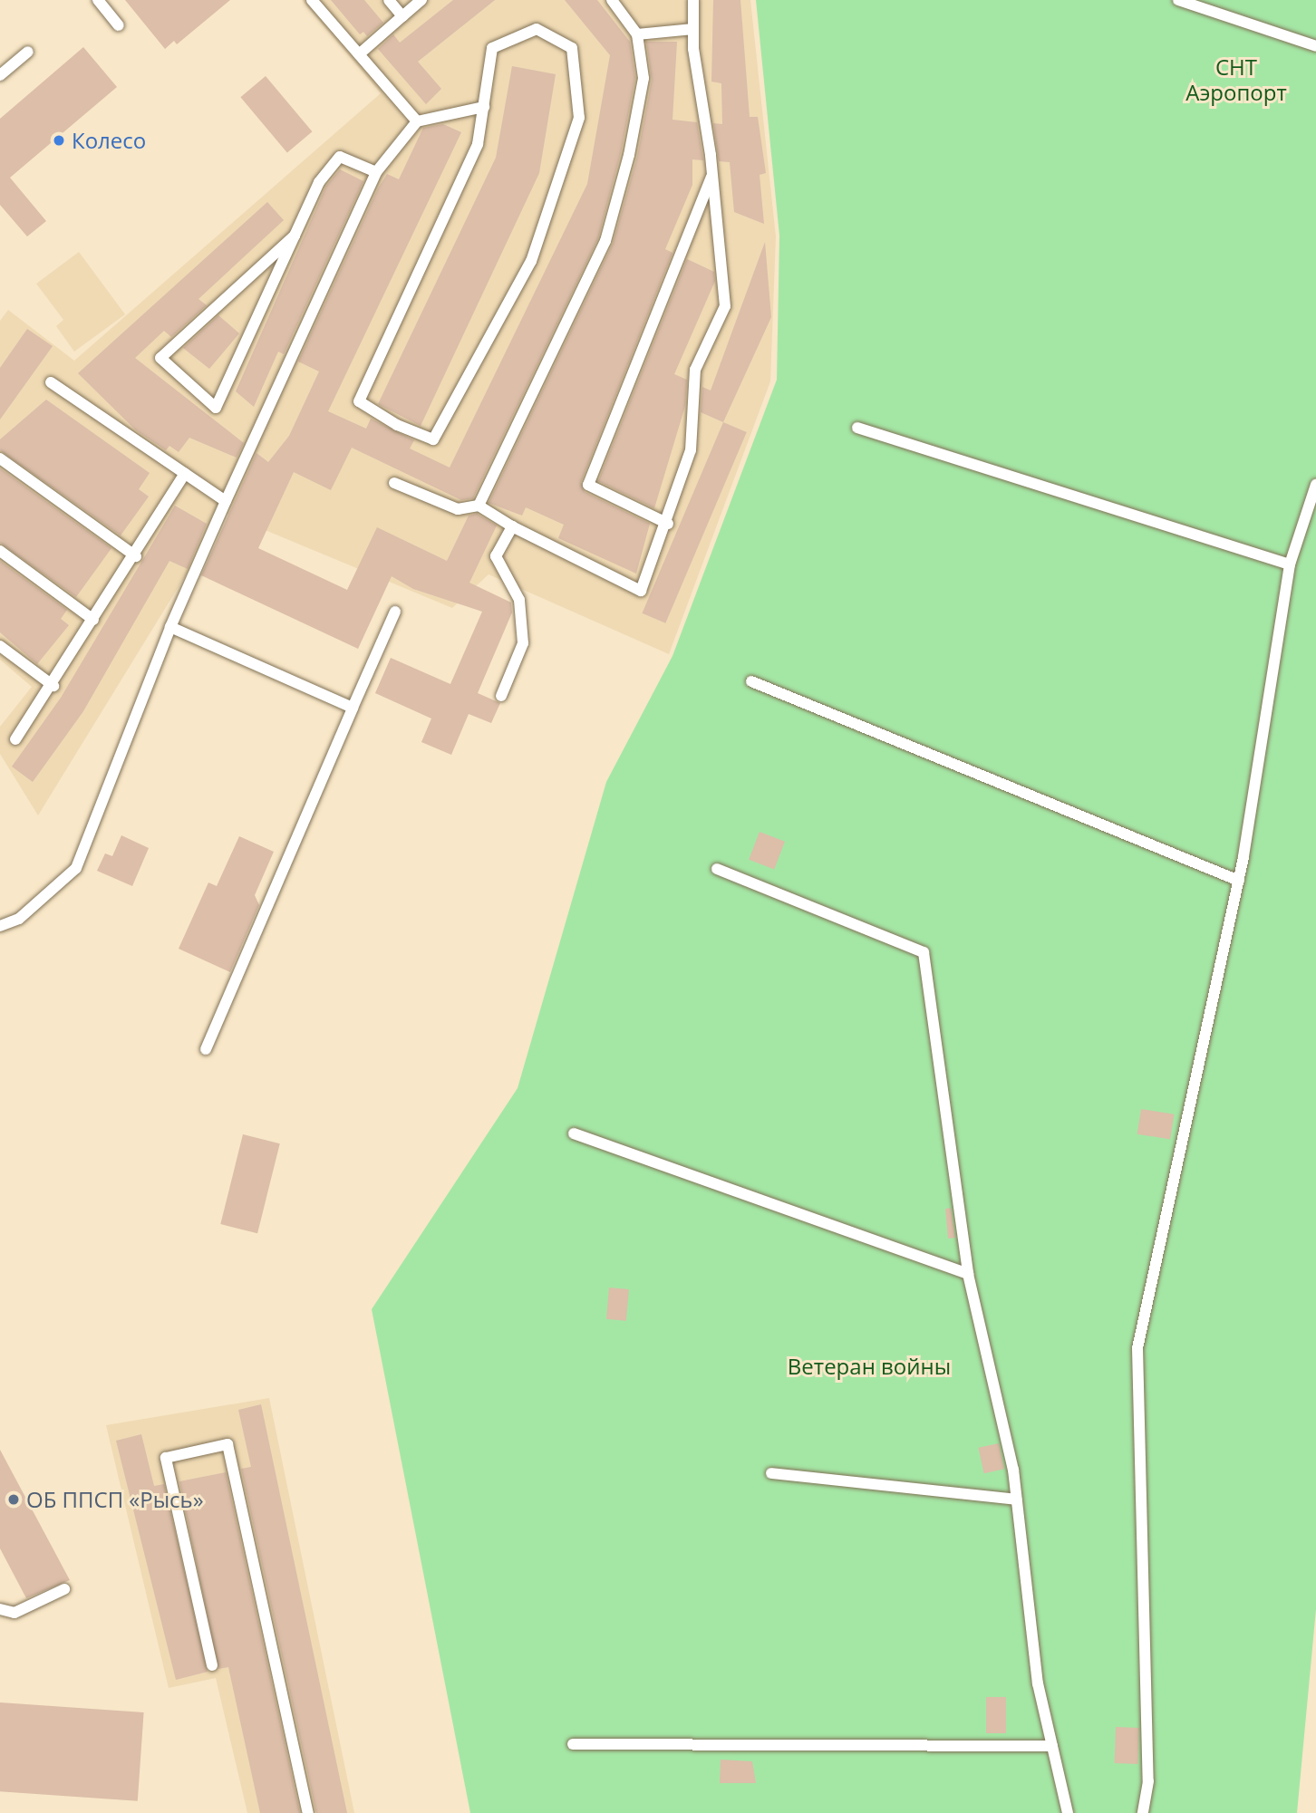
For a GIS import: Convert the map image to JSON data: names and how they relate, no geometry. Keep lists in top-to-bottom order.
{
  "parks": ["СНТ Аэропорт", "Ветеран войны"],
  "places": ["Колесо", "ОБ ППСП «Рысь»"]
}
